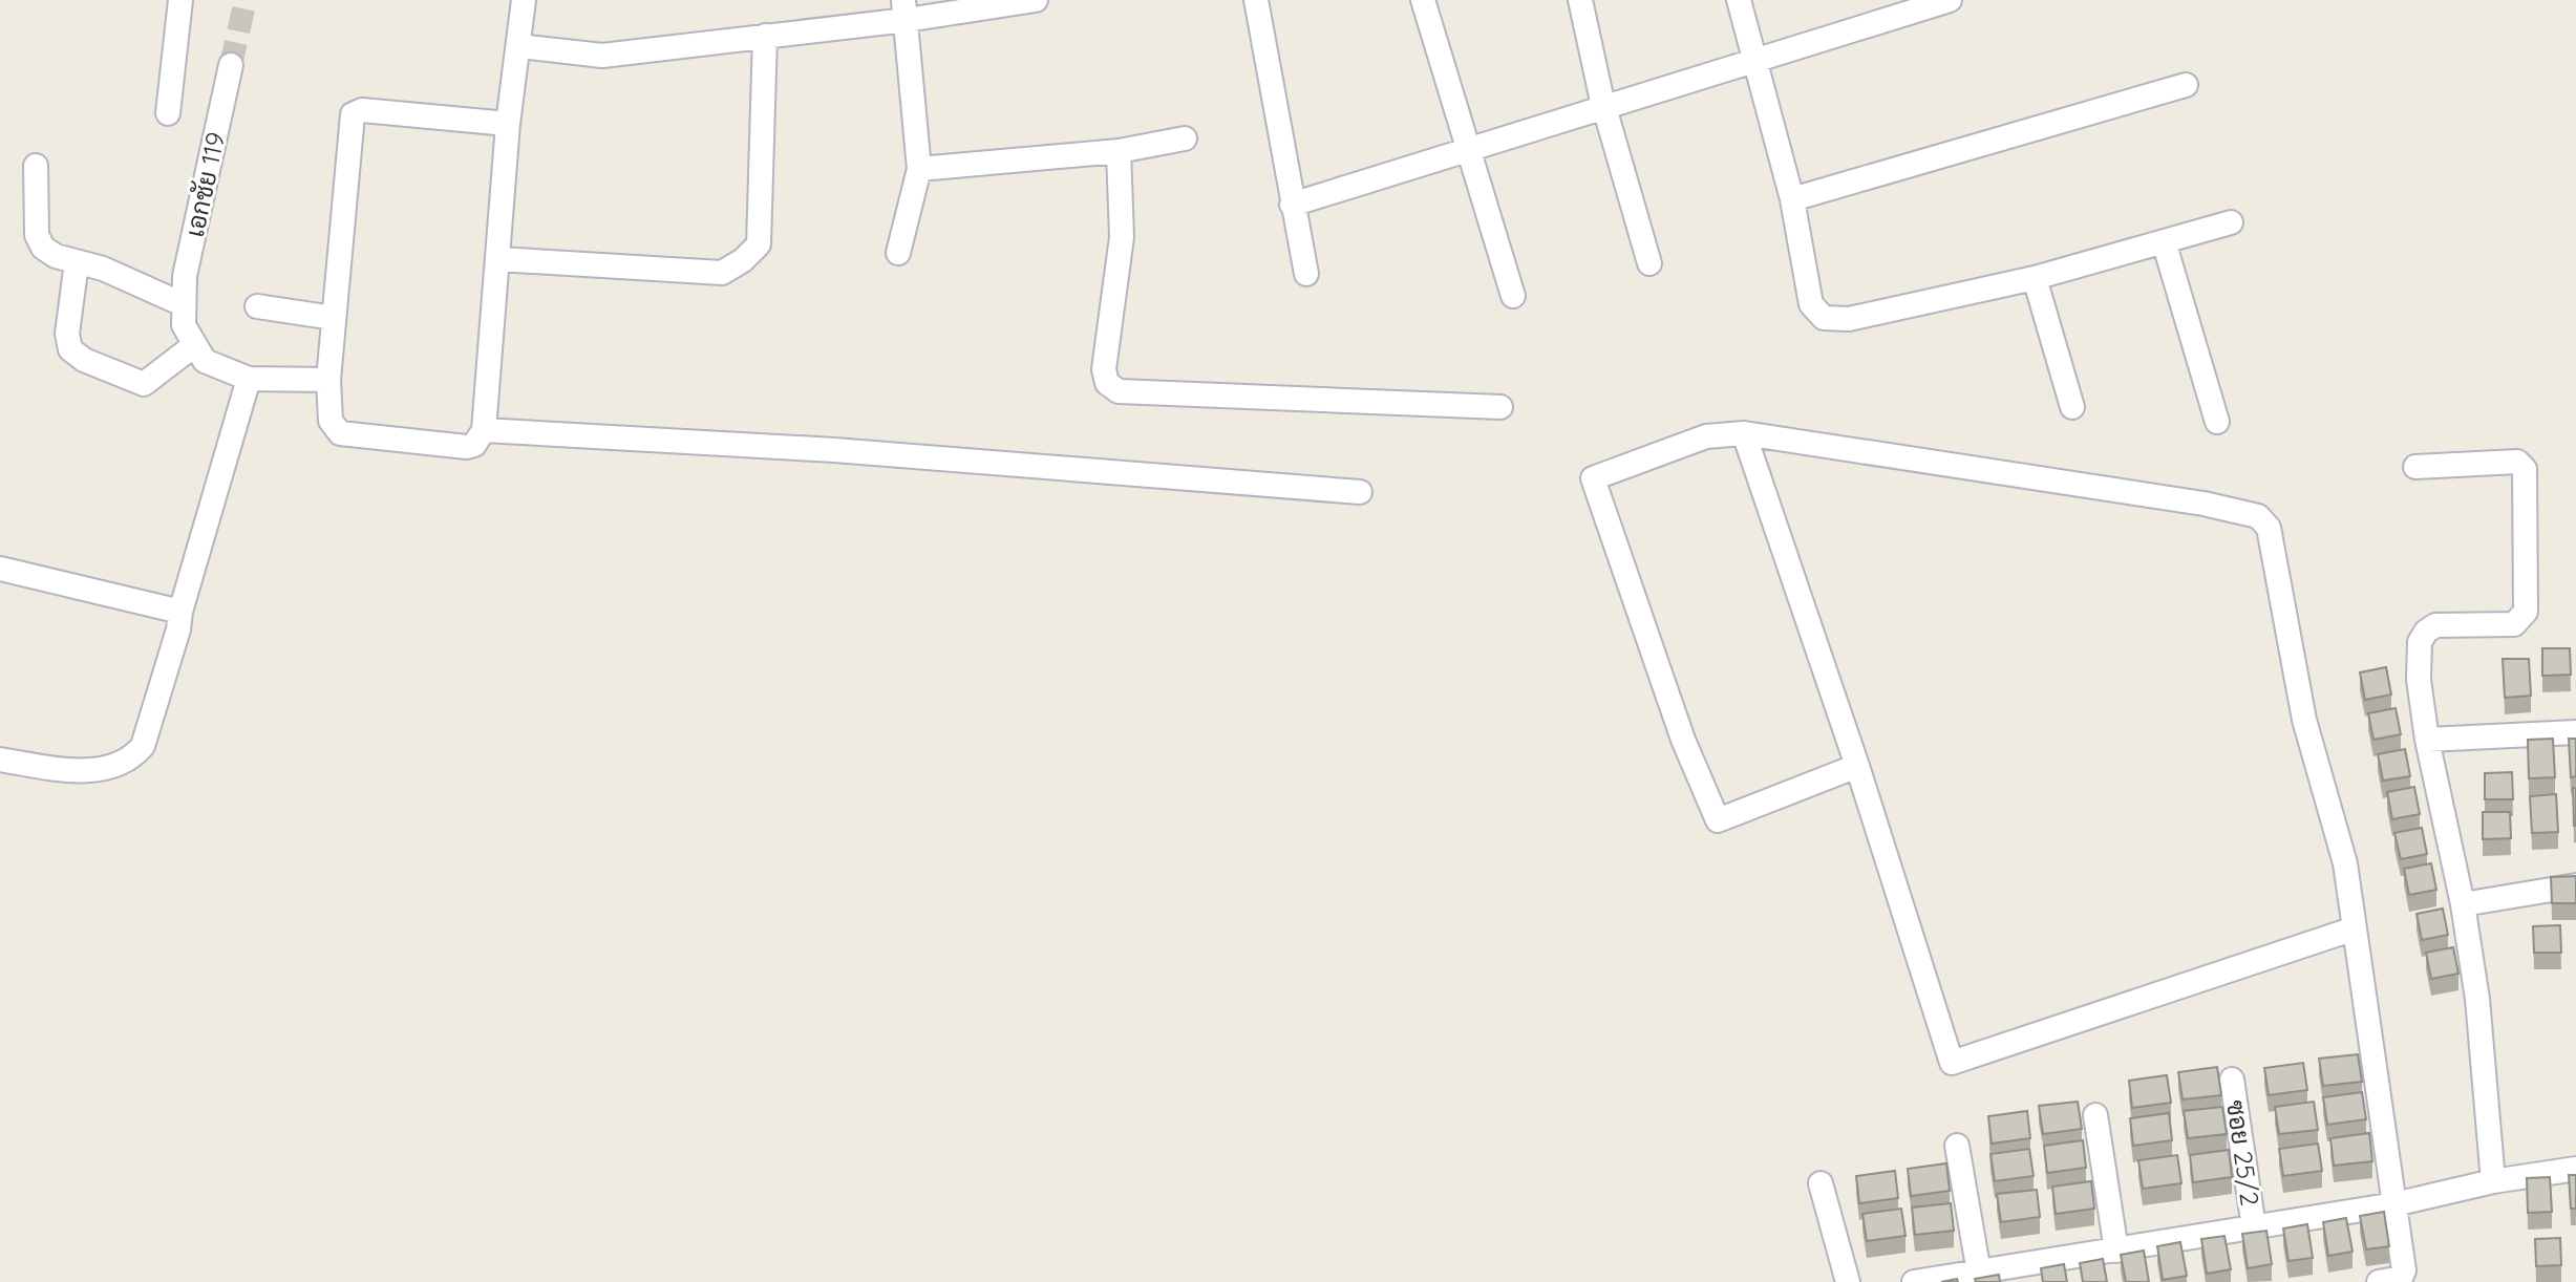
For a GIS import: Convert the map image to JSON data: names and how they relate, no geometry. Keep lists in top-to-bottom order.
{
  "streets": {
    "street": ["เอกชัย 119", "ซอย 25/2"]
  }
}
